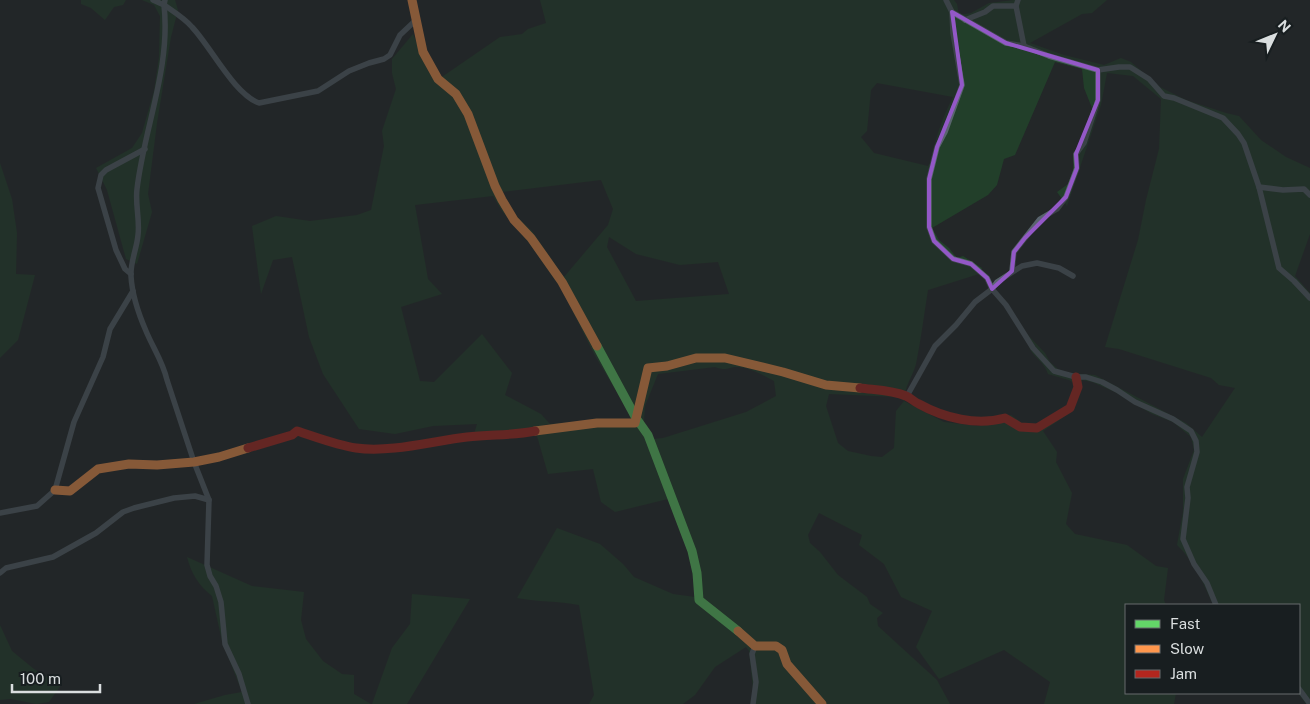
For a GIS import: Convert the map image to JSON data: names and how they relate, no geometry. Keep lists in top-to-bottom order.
{
  "legend": ["Fast", "Slow", "Jam"],
  "scale_bar": "100 m",
  "north": "top right"
}
